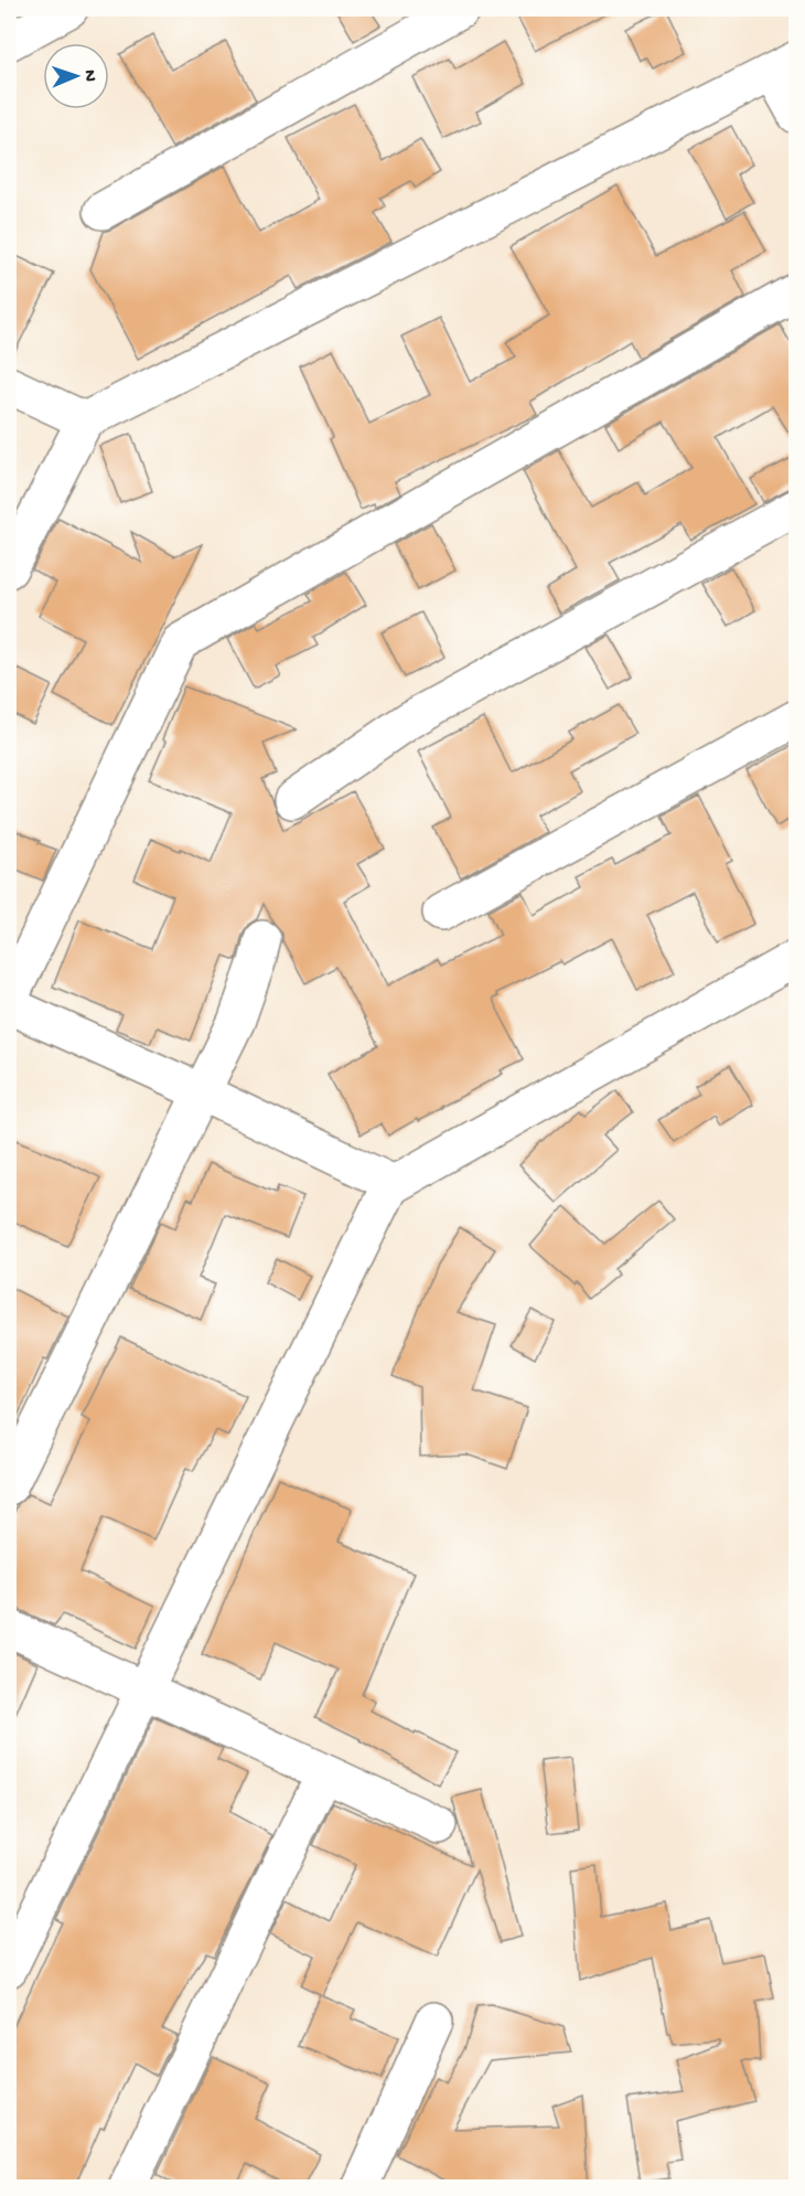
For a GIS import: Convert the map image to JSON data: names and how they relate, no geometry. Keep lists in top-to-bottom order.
{
  "north": "right"
}
